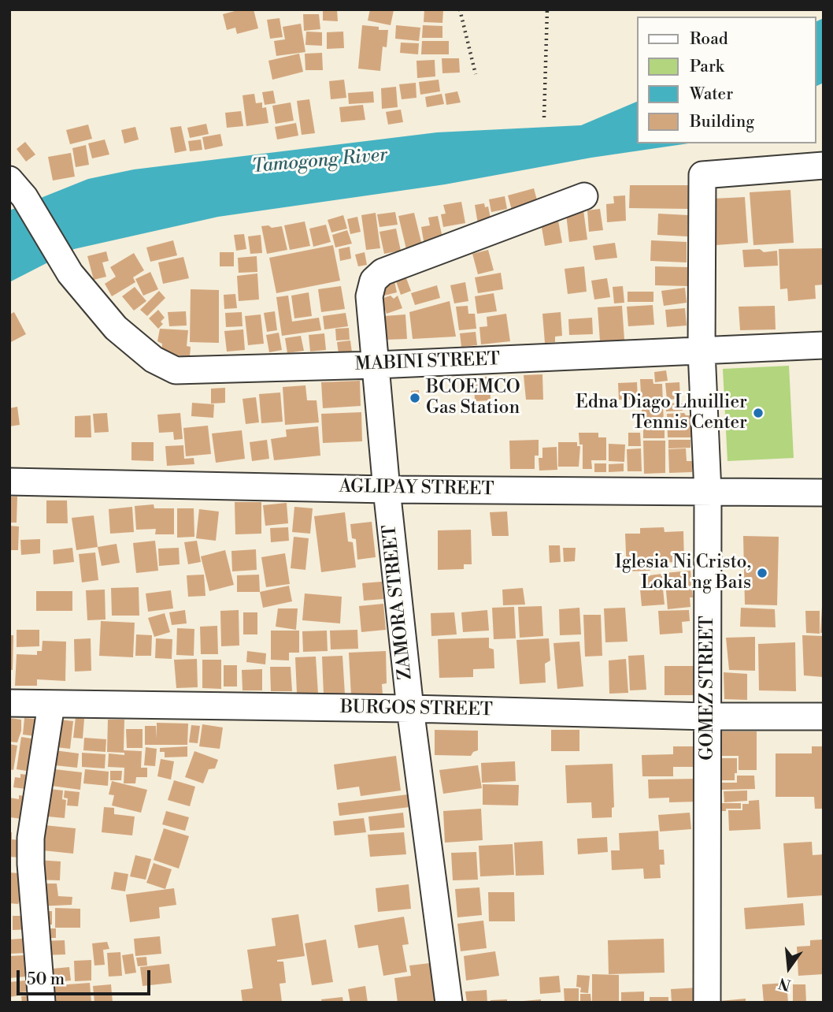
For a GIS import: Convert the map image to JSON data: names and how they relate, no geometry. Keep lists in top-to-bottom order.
{
  "streets": {
    "street": [
      "MABINI STREET",
      "AGLIPAY STREET",
      "ZAMORA STREET",
      "GOMEZ STREET",
      "BURGOS STREET"
    ]
  },
  "crossings": [
    ["MABINI STREET", "ZAMORA STREET"],
    ["MABINI STREET", "GOMEZ STREET"],
    ["AGLIPAY STREET", "ZAMORA STREET"],
    ["AGLIPAY STREET", "GOMEZ STREET"],
    ["ZAMORA STREET", "BURGOS STREET"],
    ["GOMEZ STREET", "BURGOS STREET"]
  ],
  "water": ["Tamogong River"],
  "places": ["BCOEMCO Gas Station", "Edna Diago Lhuillier Tennis Center", "Iglesia Ni Cristo, Lokal ng Bais"],
  "legend": [
    "Road",
    "Park",
    "Water",
    "Building"
  ],
  "scale_bar": "50 m",
  "north": "bottom"
}
